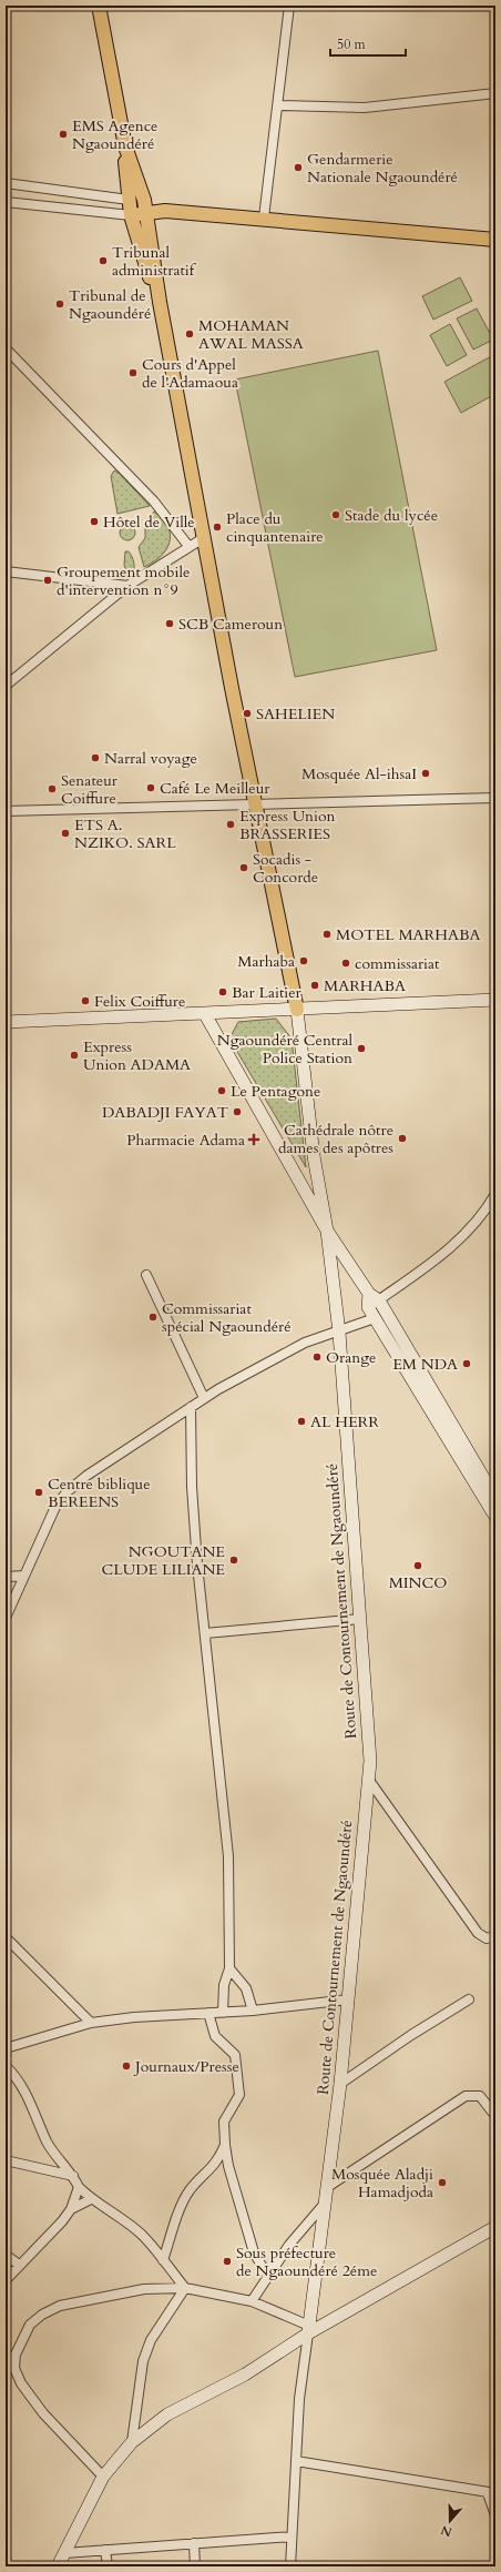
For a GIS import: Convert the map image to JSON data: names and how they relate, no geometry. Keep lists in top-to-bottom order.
{
  "streets": {
    "street": ["Route de Contournement de Ngaoundéré"]
  },
  "places": {
    "other": [
      "EMS Agence Ngaoundéré",
      "Gendarmerie Nationale Ngaoundéré",
      "Tribunal administratif",
      "Tribunal de Ngaoundéré",
      "MOHAMAN AWAL MASSA",
      "Cours d'Appel de l'Adamaoua",
      "Stade du lycée",
      "Hôtel de Ville",
      "Place du cinquantenaire",
      "Groupement mobile d'intervention n°9",
      "SCB Cameroun",
      "SAHELIEN",
      "Narral voyage",
      "Mosquée Al-ihsaI",
      "Café Le Meilleur",
      "Senateur Coiffure",
      "Express Union BRASSERIES",
      "ETS A. NZIKO. SARL",
      "Socadis - Concorde",
      "MOTEL MARHABA",
      "Marhaba",
      "commissariat",
      "MARHABA",
      "Bar Laitier",
      "Felix Coiffure",
      "Ngaoundéré Central Police Station",
      "Express Union ADAMA",
      "Le Pentagone",
      "DABADJI FAYAT",
      "Cathédrale nôtre dames des apôtres",
      "Commissariat spécial Ngaoundéré",
      "Orange",
      "EM NDA",
      "AL HERR",
      "Centre biblique BEREENS",
      "NGOUTANE CLUDE LILIANE",
      "MINCO",
      "Journaux/Presse",
      "Mosquée Aladji Hamadjoda",
      "Sous préfecture de Ngaoundéré 2éme"
    ],
    "health": ["Pharmacie Adama"]
  },
  "scale_bar": "50 m",
  "north": "bottom"
}
